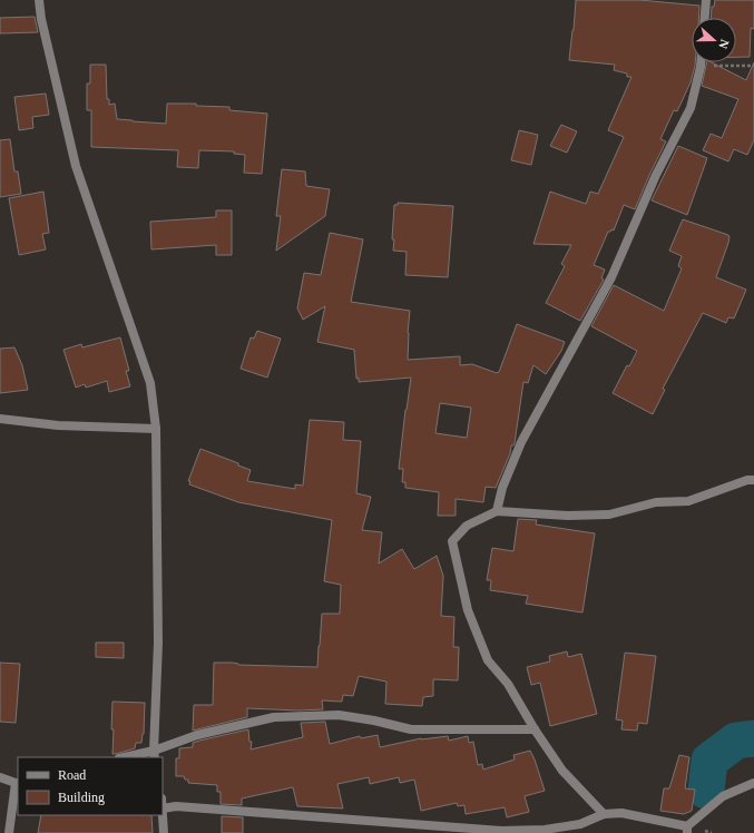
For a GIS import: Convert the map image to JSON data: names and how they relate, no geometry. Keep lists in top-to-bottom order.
{
  "legend": ["Road", "Building"],
  "north": "right"
}
